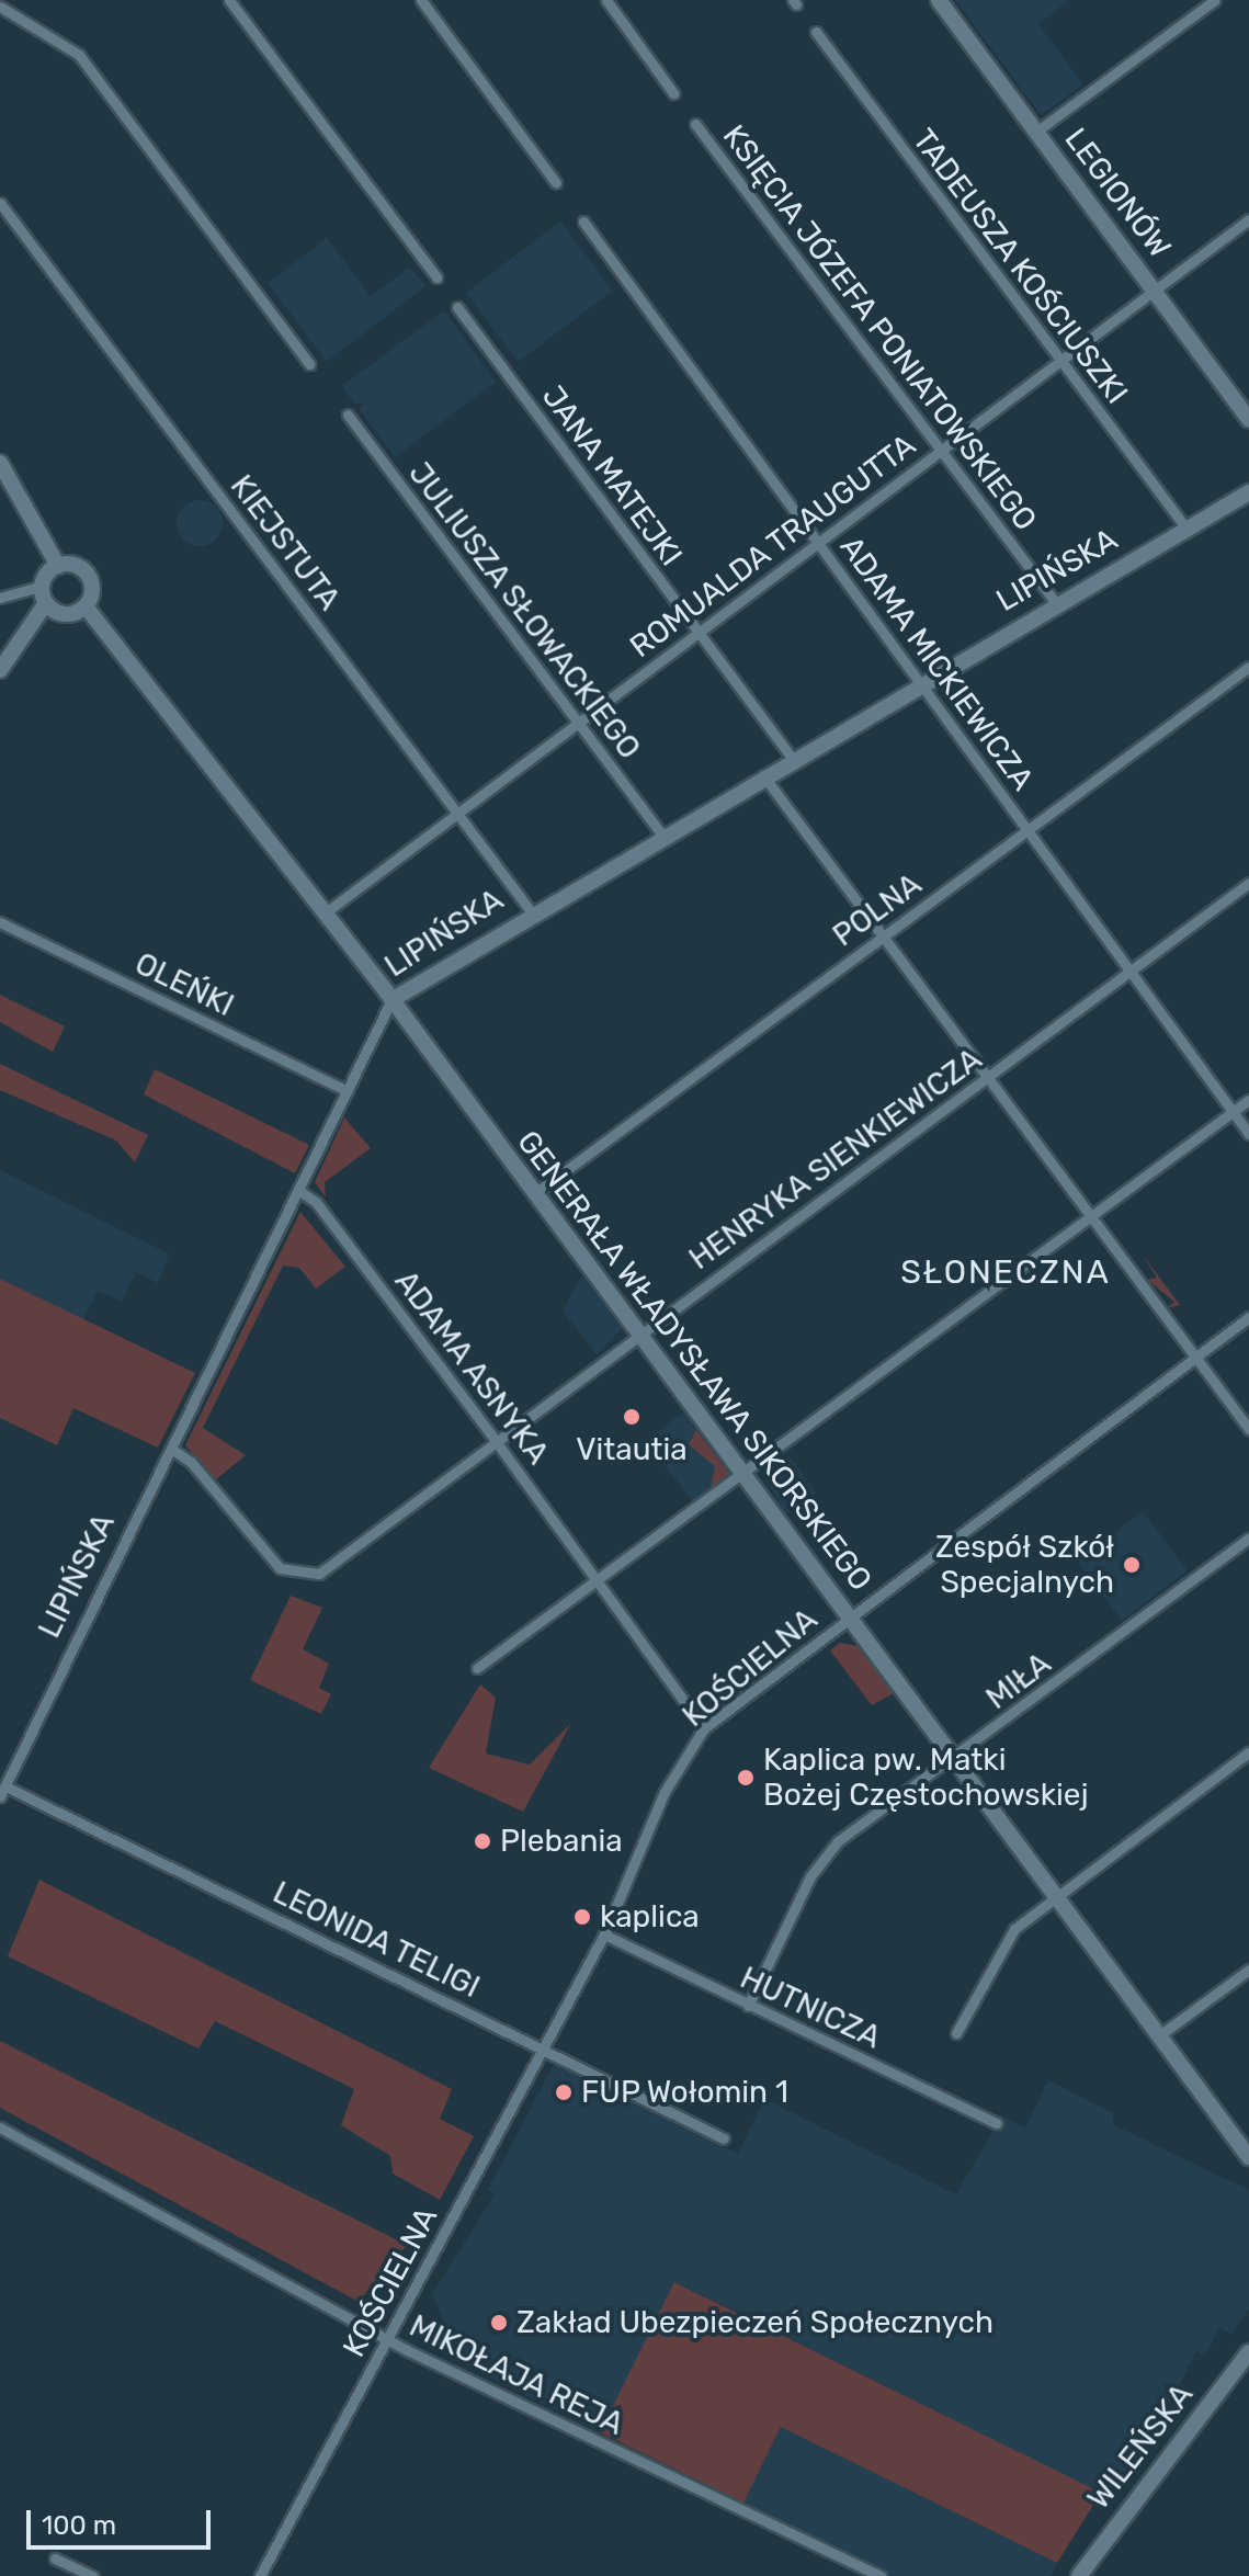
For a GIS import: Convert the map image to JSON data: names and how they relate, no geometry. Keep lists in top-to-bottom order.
{
  "streets": {
    "street": [
      "LEGIONÓW",
      "TADEUSZA KOŚCIUSZKI",
      "KSIĘCIA JÓZEFA PONIATOWSKIEGO",
      "JANA MATEJKI",
      "KIEJSTUTA",
      "ROMUALDA TRAUGUTTA",
      "LIPIŃSKA",
      "JULIUSZA SŁOWACKIEGO",
      "ADAMA MICKIEWICZA",
      "POLNA",
      "OLEŃKI",
      "HENRYKA SIENKIEWICZA",
      "GENERAŁA WŁADYSŁAWA SIKORSKIEGO",
      "ADAMA ASNYKA",
      "KOŚCIELNA",
      "MIŁA",
      "LEONIDA TELIGI",
      "HUTNICZA",
      "MIKOŁAJA REJA",
      "WILEŃSKA"
    ]
  },
  "crossings": [
    ["LEGIONÓW", "ROMUALDA TRAUGUTTA"],
    ["TADEUSZA KOŚCIUSZKI", "ROMUALDA TRAUGUTTA"],
    ["TADEUSZA KOŚCIUSZKI", "LIPIŃSKA"],
    ["KSIĘCIA JÓZEFA PONIATOWSKIEGO", "ROMUALDA TRAUGUTTA"],
    ["KSIĘCIA JÓZEFA PONIATOWSKIEGO", "LIPIŃSKA"],
    ["JANA MATEJKI", "ROMUALDA TRAUGUTTA"],
    ["JANA MATEJKI", "LIPIŃSKA"],
    ["KIEJSTUTA", "ROMUALDA TRAUGUTTA"],
    ["KIEJSTUTA", "LIPIŃSKA"],
    ["ROMUALDA TRAUGUTTA", "JULIUSZA SŁOWACKIEGO"],
    ["ROMUALDA TRAUGUTTA", "ADAMA MICKIEWICZA"],
    ["ROMUALDA TRAUGUTTA", "GENERAŁA WŁADYSŁAWA SIKORSKIEGO"],
    ["LIPIŃSKA", "JULIUSZA SŁOWACKIEGO"],
    ["LIPIŃSKA", "ADAMA MICKIEWICZA"],
    ["LIPIŃSKA", "OLEŃKI"],
    ["LIPIŃSKA", "HENRYKA SIENKIEWICZA"],
    ["LIPIŃSKA", "GENERAŁA WŁADYSŁAWA SIKORSKIEGO"],
    ["LIPIŃSKA", "ADAMA ASNYKA"],
    ["LIPIŃSKA", "LEONIDA TELIGI"],
    ["ADAMA MICKIEWICZA", "POLNA"],
    ["ADAMA MICKIEWICZA", "HENRYKA SIENKIEWICZA"],
    ["POLNA", "GENERAŁA WŁADYSŁAWA SIKORSKIEGO"],
    ["HENRYKA SIENKIEWICZA", "GENERAŁA WŁADYSŁAWA SIKORSKIEGO"],
    ["HENRYKA SIENKIEWICZA", "ADAMA ASNYKA"],
    ["GENERAŁA WŁADYSŁAWA SIKORSKIEGO", "KOŚCIELNA"],
    ["GENERAŁA WŁADYSŁAWA SIKORSKIEGO", "MIŁA"],
    ["ADAMA ASNYKA", "KOŚCIELNA"],
    ["KOŚCIELNA", "LEONIDA TELIGI"],
    ["KOŚCIELNA", "HUTNICZA"],
    ["KOŚCIELNA", "MIKOŁAJA REJA"],
    ["MIŁA", "HUTNICZA"]
  ],
  "districts": ["SŁONECZNA"],
  "places": [
    "Vitautia",
    "Zespół Szkół Specjalnych",
    "Kaplica pw. Matki Bożej Częstochowskiej",
    "Plebania",
    "kaplica",
    "FUP Wołomin 1",
    "Zakład Ubezpieczeń Społecznych"
  ],
  "scale_bar": "100 m"
}
